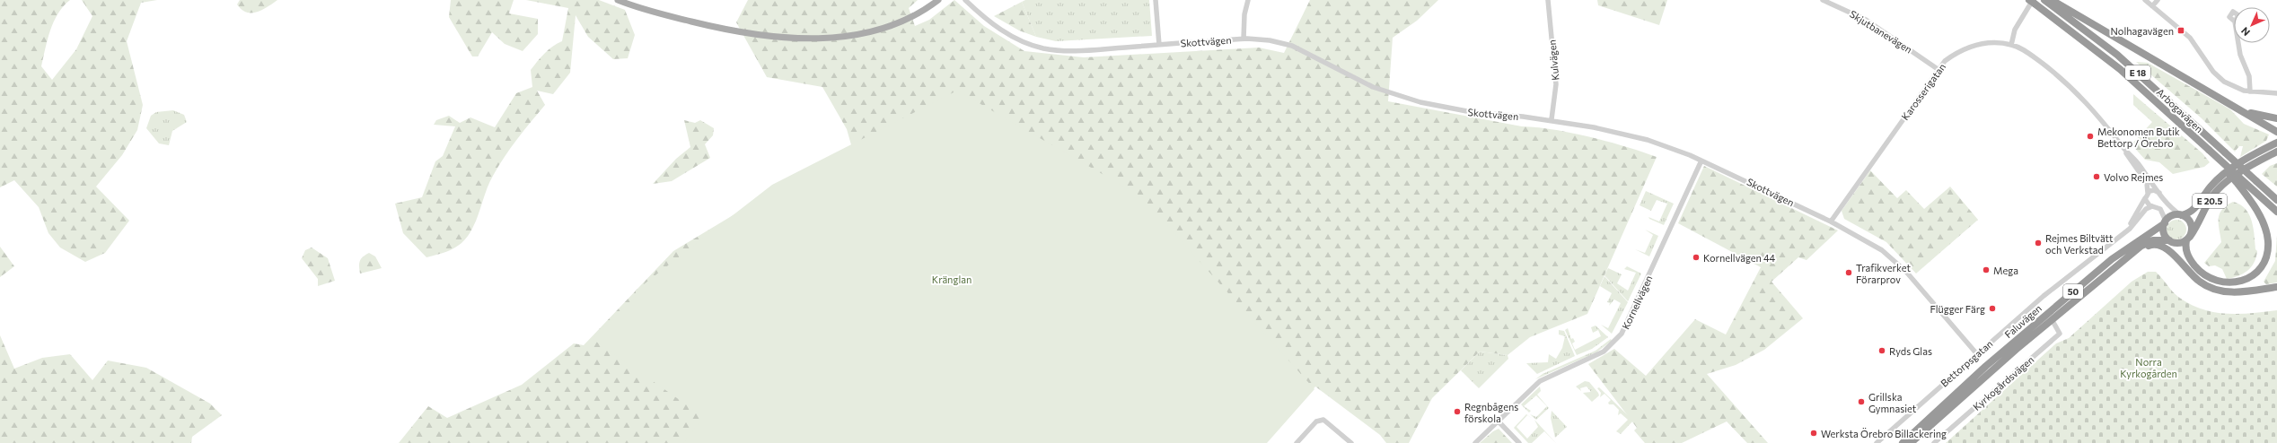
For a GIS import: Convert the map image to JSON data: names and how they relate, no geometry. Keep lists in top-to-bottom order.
{
  "streets": {
    "highway": [
      "E 18",
      "Arbogavägen",
      "E 20.5",
      "50",
      "Faluvägen"
    ],
    "street": [
      "Skjutbanevägen",
      "Skottvägen",
      "Kulvägen",
      "Karosserigatan",
      "Kornellvägen",
      "Bettorpsgatan",
      "Kyrkogårdsvägen"
    ]
  },
  "crossings": [
    ["Skjutbanevägen", "Karosserigatan"],
    ["Skottvägen", "Kulvägen"],
    ["Skottvägen", "Karosserigatan"],
    ["Skottvägen", "Kornellvägen"],
    ["Skottvägen", "Bettorpsgatan"],
    ["E 18", "Karosserigatan"],
    ["E 18", "Arbogavägen"],
    ["E 18", "E 20.5"],
    ["E 18", "50"],
    ["E 18", "Faluvägen"],
    ["Karosserigatan", "E 20.5"],
    ["Karosserigatan", "50"],
    ["Karosserigatan", "Faluvägen"],
    ["Arbogavägen", "E 20.5"],
    ["E 20.5", "50"],
    ["E 20.5", "Faluvägen"],
    ["50", "Faluvägen"],
    ["Faluvägen", "Kyrkogårdsvägen"]
  ],
  "parks": ["Kränglan", "Norra Kyrkogården"],
  "places": {
    "transit": ["Nolhagavägen"],
    "other": [
      "Mekonomen Butik Bettorp / Örebro",
      "Volvo Rejmes",
      "Rejmes Biltvätt och Verkstad",
      "Kornellvägen 44",
      "Mega",
      "Trafikverket Förarprov",
      "Flügger Färg",
      "Ryds Glas",
      "Grillska Gymnasiet",
      "Regnbågens förskola",
      "Werksta Örebro Billackering"
    ]
  },
  "north": "bottom left"
}
